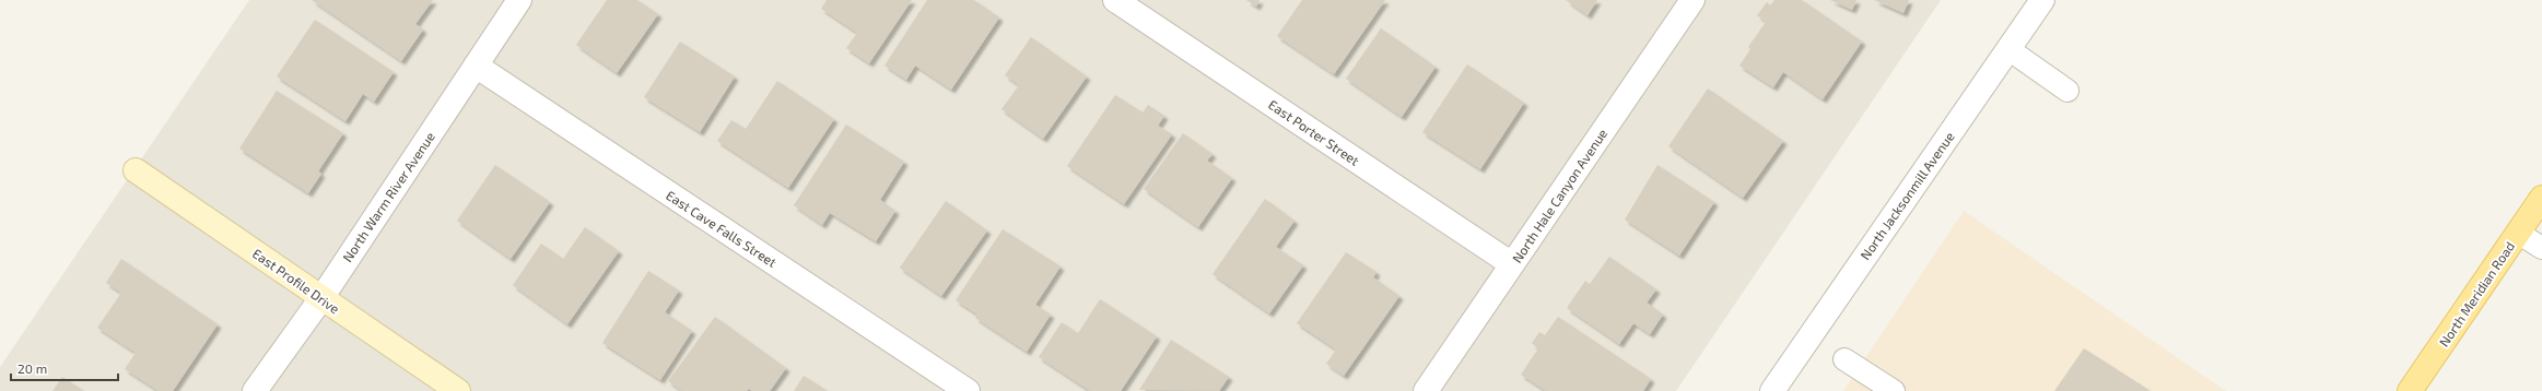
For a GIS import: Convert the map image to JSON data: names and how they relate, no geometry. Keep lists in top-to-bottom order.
{
  "streets": {
    "main road": ["North Meridian Road"],
    "street": [
      "East Porter Street",
      "North Hale Canyon Avenue",
      "North Jacksonmill Avenue",
      "North Warm River Avenue",
      "East Cave Falls Street",
      "East Profile Drive"
    ]
  },
  "crossings": [
    ["East Porter Street", "North Hale Canyon Avenue"],
    ["North Warm River Avenue", "East Cave Falls Street"],
    ["North Warm River Avenue", "East Profile Drive"]
  ],
  "scale_bar": "20 m"
}
